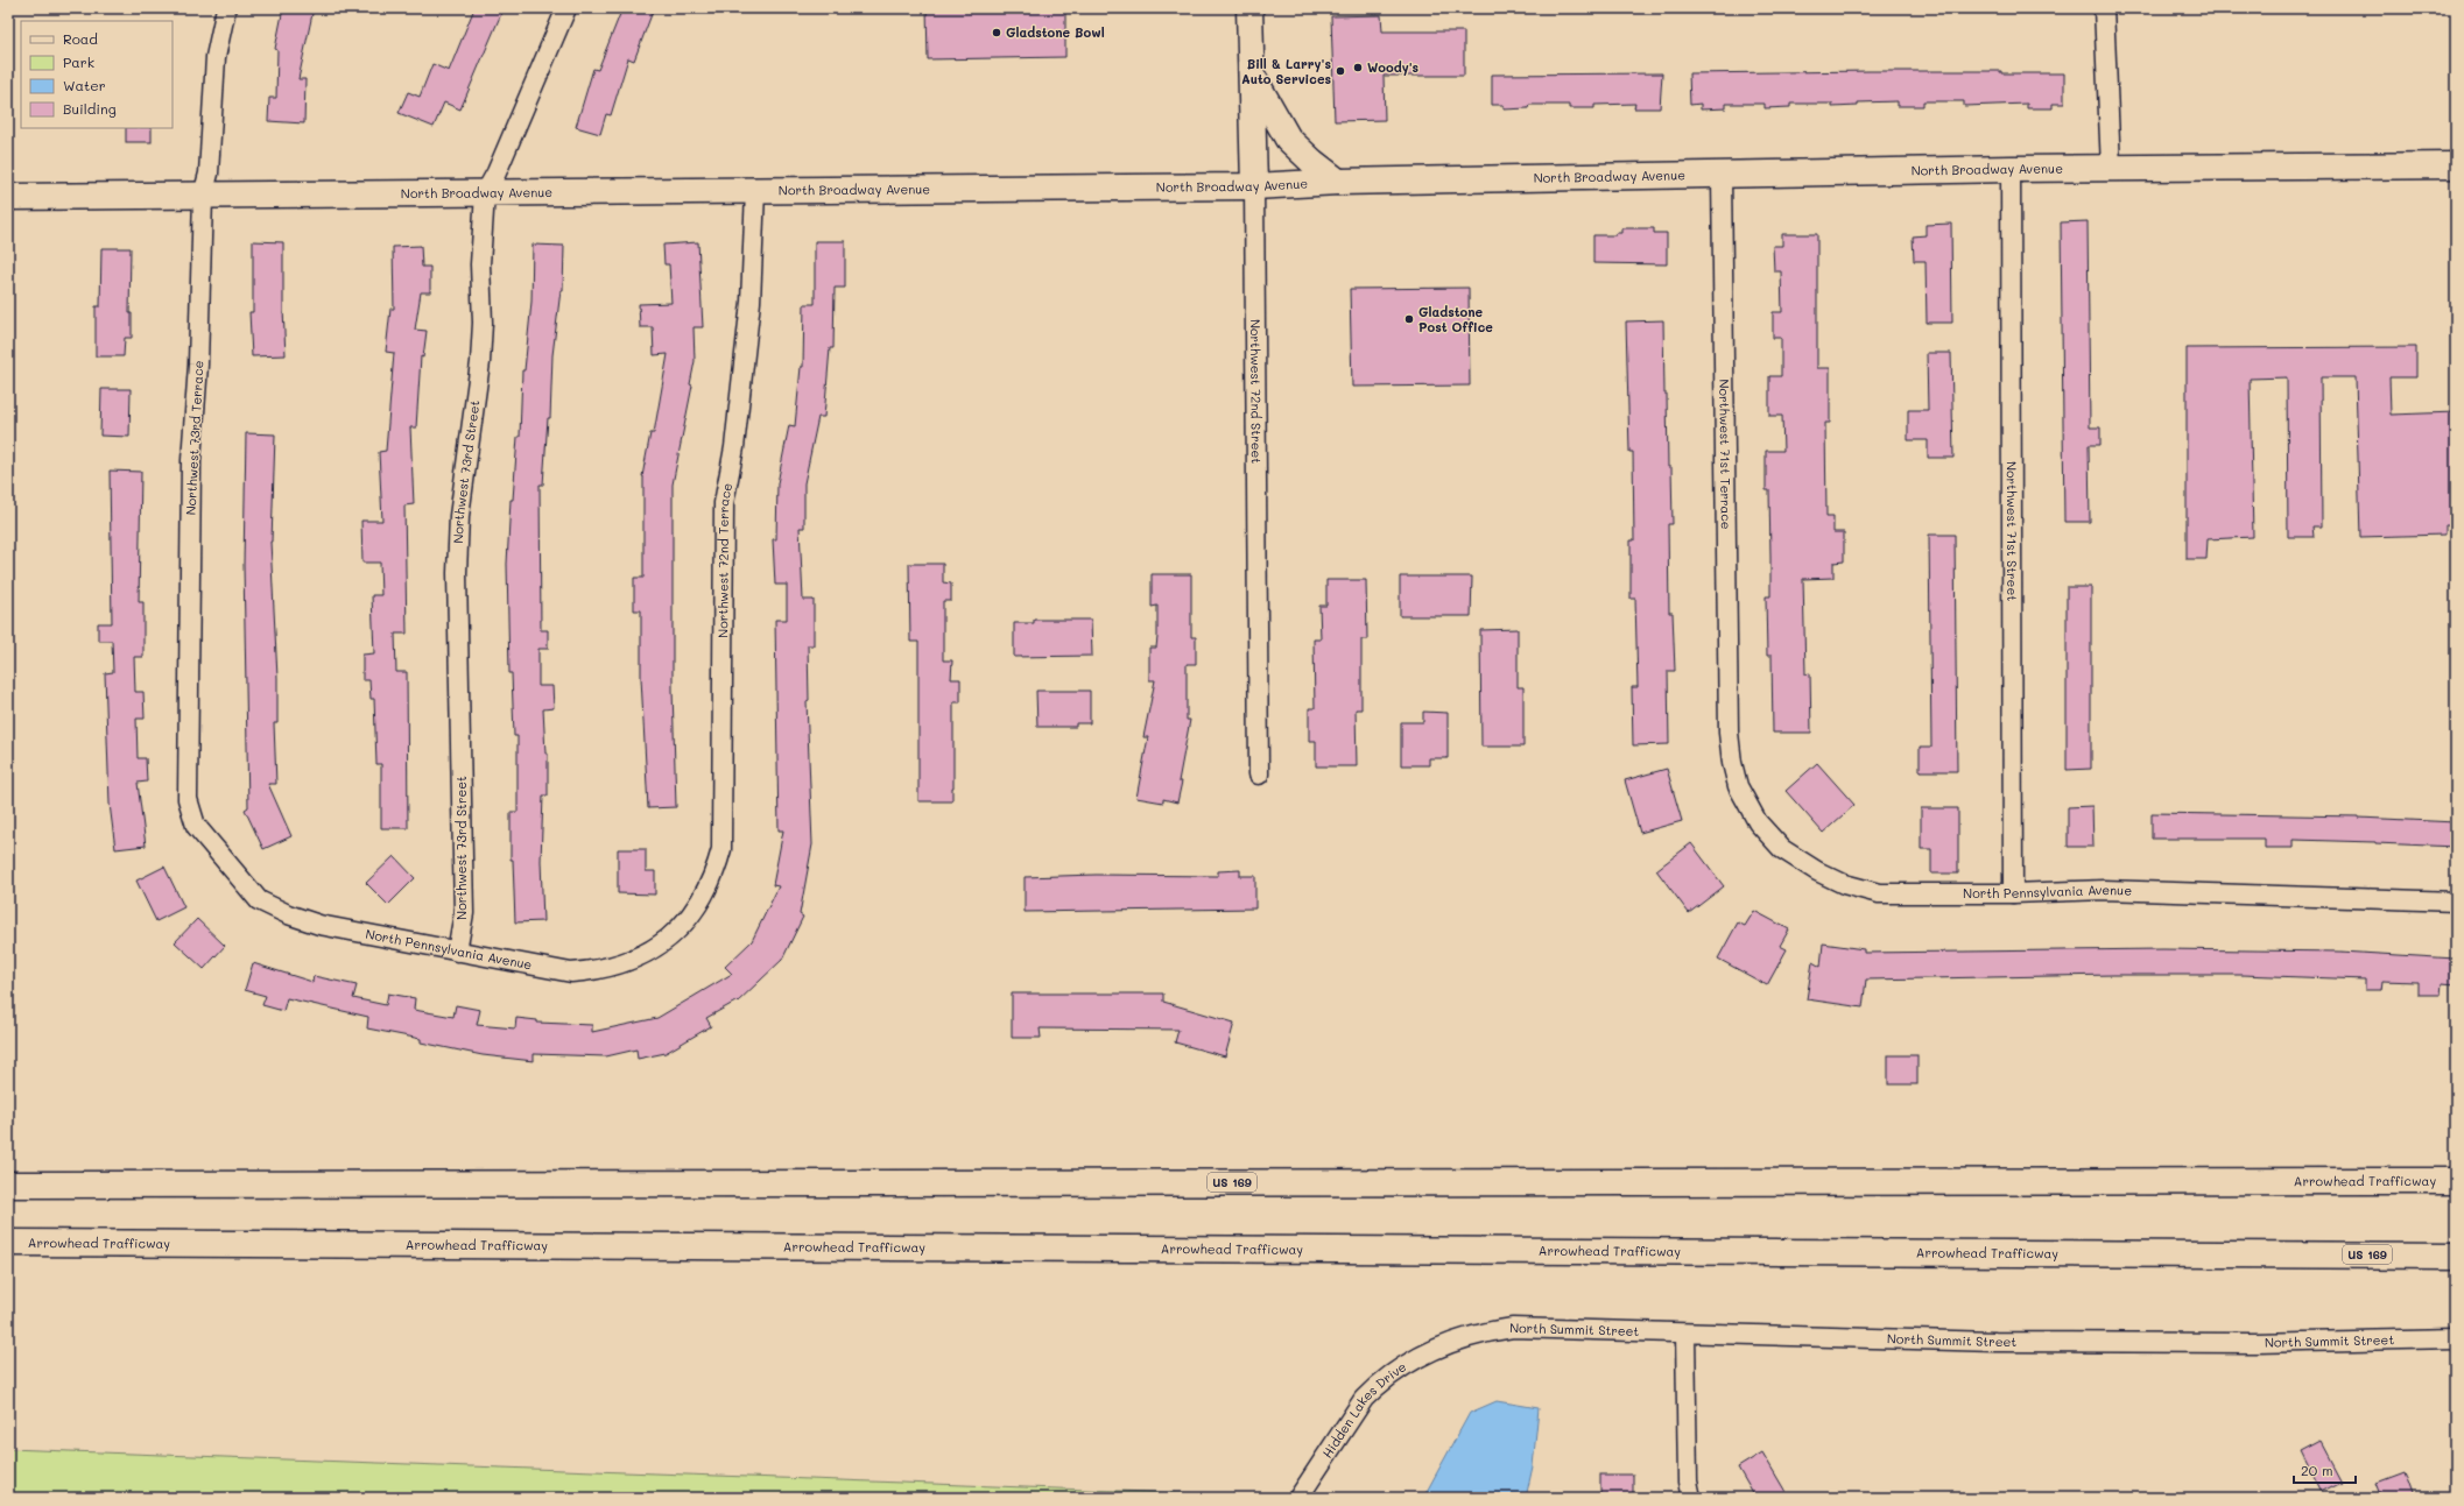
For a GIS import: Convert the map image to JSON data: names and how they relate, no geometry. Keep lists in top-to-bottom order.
{
  "streets": {
    "main road": [
      "North Broadway Avenue",
      "Northwest 72nd Street",
      "Arrowhead Trafficway",
      "US 169"
    ],
    "street": [
      "Northwest 73rd Terrace",
      "Northwest 71st Terrace",
      "Northwest 73rd Street",
      "Northwest 71st Street",
      "Northwest 72nd Terrace",
      "North Pennsylvania Avenue",
      "North Summit Street",
      "Hidden Lakes Drive"
    ]
  },
  "crossings": [
    ["North Broadway Avenue", "Northwest 72nd Street"],
    ["North Broadway Avenue", "Northwest 73rd Terrace"],
    ["North Broadway Avenue", "Northwest 71st Terrace"],
    ["North Broadway Avenue", "Northwest 73rd Street"],
    ["North Broadway Avenue", "Northwest 71st Street"],
    ["North Broadway Avenue", "Northwest 72nd Terrace"],
    ["Northwest 73rd Terrace", "North Pennsylvania Avenue"],
    ["Northwest 71st Terrace", "North Pennsylvania Avenue"],
    ["Northwest 73rd Street", "North Pennsylvania Avenue"],
    ["Northwest 71st Street", "North Pennsylvania Avenue"],
    ["Northwest 72nd Terrace", "North Pennsylvania Avenue"],
    ["North Summit Street", "Hidden Lakes Drive"]
  ],
  "places": [
    "Gladstone Bowl",
    "Woody's",
    "Bill & Larry's Auto Services",
    "Gladstone Post Office"
  ],
  "legend": [
    "Road",
    "Park",
    "Water",
    "Building"
  ],
  "scale_bar": "20 m"
}
